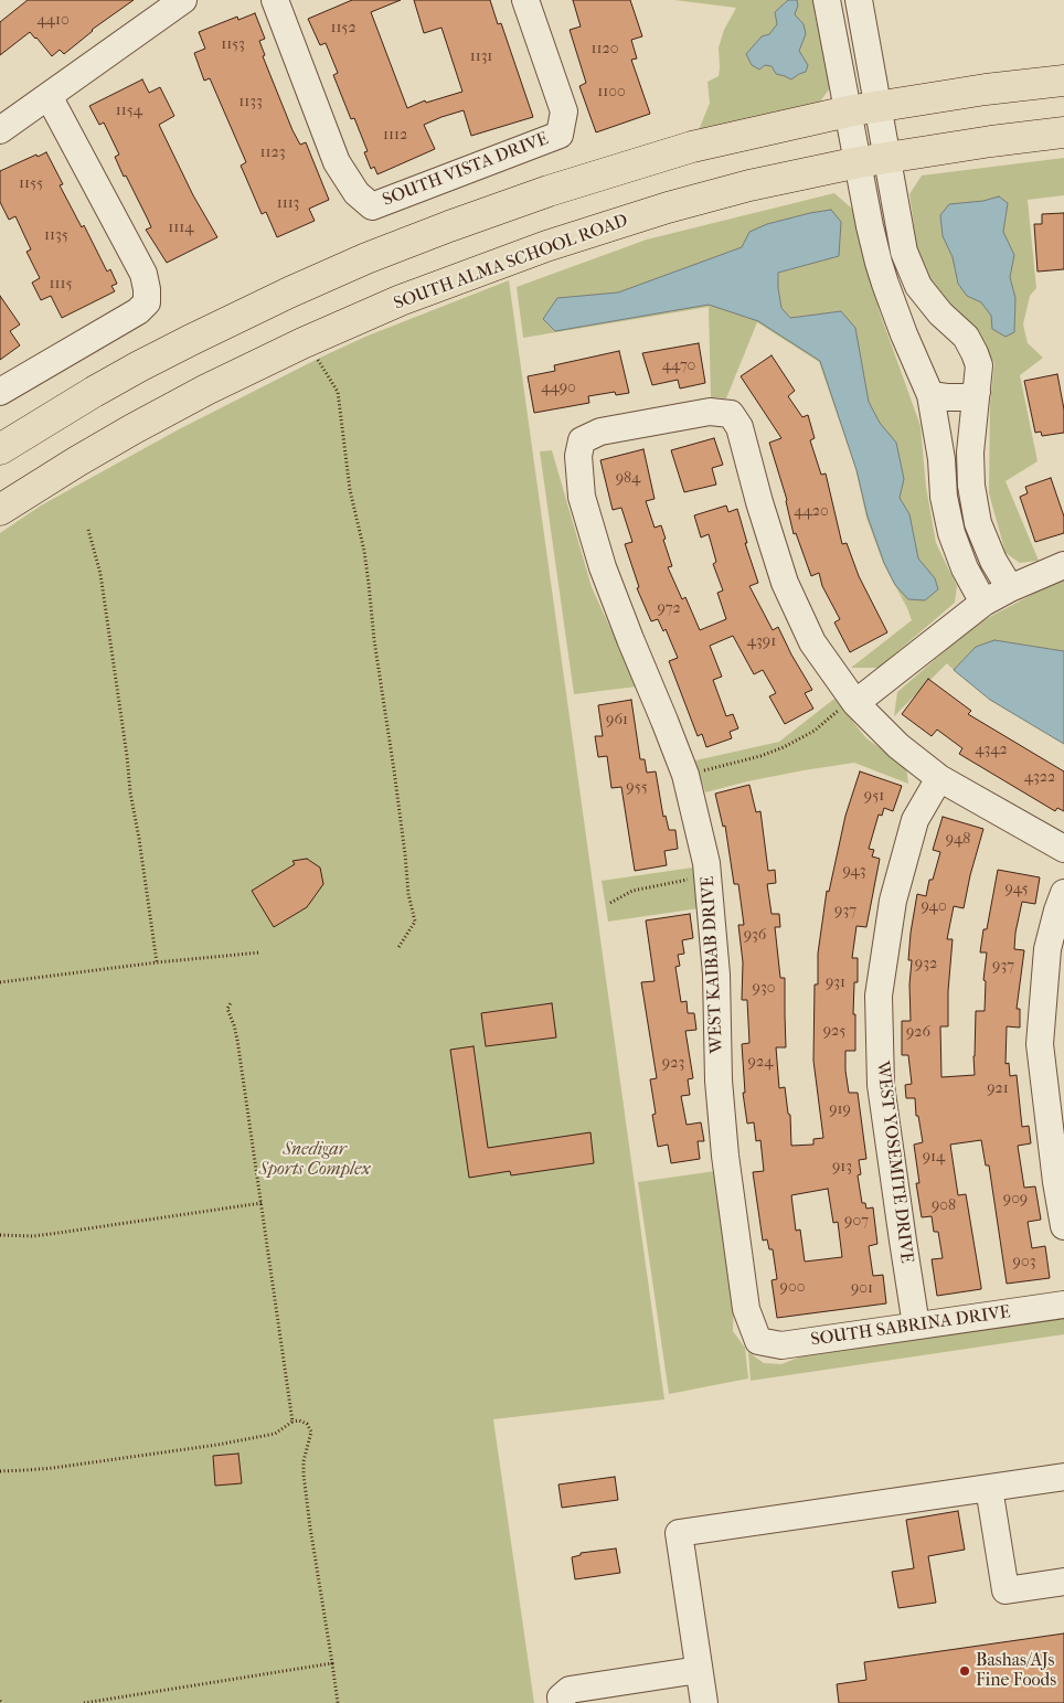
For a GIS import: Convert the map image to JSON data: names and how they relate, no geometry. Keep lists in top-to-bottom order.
{
  "streets": {
    "main road": ["SOUTH ALMA SCHOOL ROAD"],
    "street": [
      "SOUTH VISTA DRIVE",
      "WEST KAIBAB DRIVE",
      "WEST YOSEMITE DRIVE",
      "SOUTH SABRINA DRIVE"
    ]
  },
  "crossings": [
    ["WEST KAIBAB DRIVE", "SOUTH SABRINA DRIVE"],
    ["WEST YOSEMITE DRIVE", "SOUTH SABRINA DRIVE"]
  ],
  "parks": ["Snedigar Sports Complex"],
  "places": ["Bashas/AJs Fine Foods"],
  "house_numbers": [
    "4410",
    "1152",
    "1153",
    "1120",
    "1131",
    "1100",
    "1133",
    "1154",
    "1112",
    "1123",
    "1155",
    "1113",
    "1114",
    "1135",
    "1115",
    "4470",
    "4490",
    "984",
    "4420",
    "972",
    "4391",
    "961",
    "4342",
    "4322",
    "955",
    "951",
    "948",
    "943",
    "945",
    "940",
    "937",
    "936",
    "932",
    "937",
    "931",
    "930",
    "925",
    "926",
    "924",
    "923",
    "921",
    "919",
    "914",
    "913",
    "909",
    "908",
    "907",
    "903",
    "900",
    "901"
  ]
}
